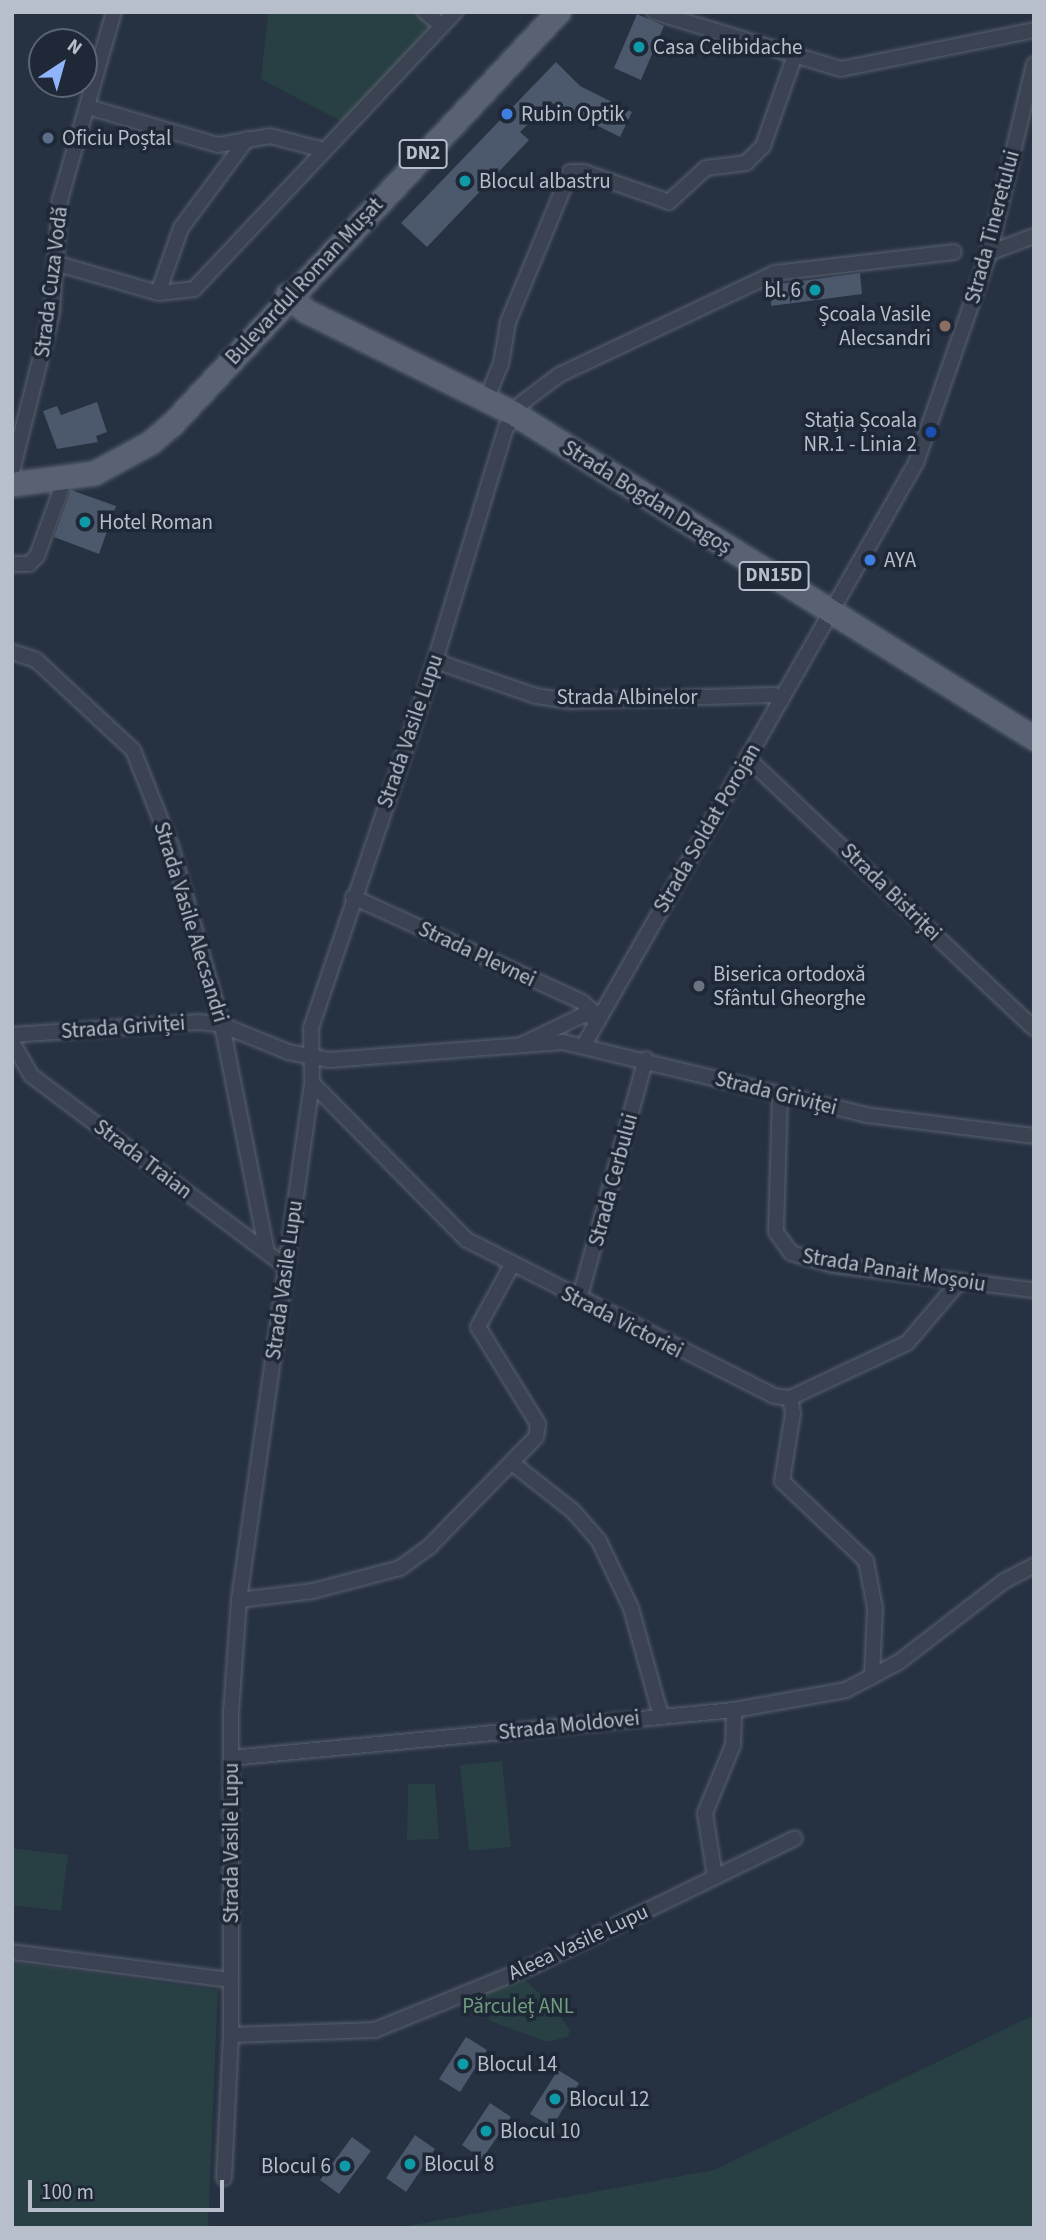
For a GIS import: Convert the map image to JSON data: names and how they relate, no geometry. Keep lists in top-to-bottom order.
{
  "streets": {
    "main road": [
      "DN2",
      "Bulevardul Roman Mușat",
      "Strada Bogdan Dragoș",
      "DN15D"
    ],
    "street": [
      "Strada Tineretului",
      "Strada Cuza Vodă",
      "Strada Albinelor",
      "Strada Vasile Lupu",
      "Strada Soldat Porojan",
      "Strada Bistriței",
      "Strada Vasile Alecsandri",
      "Strada Plevnei",
      "Strada Griviței",
      "Strada Traian",
      "Strada Cerbului",
      "Strada Panait Moșoiu",
      "Strada Victoriei",
      "Strada Moldovei",
      "Aleea Vasile Lupu"
    ]
  },
  "crossings": [
    ["Strada Tineretului", "Strada Bogdan Dragoș"],
    ["Strada Tineretului", "Strada Soldat Porojan"],
    ["Bulevardul Roman Mușat", "Strada Bogdan Dragoș"],
    ["Strada Bogdan Dragoș", "Strada Vasile Lupu"],
    ["Strada Bogdan Dragoș", "Strada Soldat Porojan"],
    ["Strada Albinelor", "Strada Vasile Lupu"],
    ["Strada Albinelor", "Strada Soldat Porojan"],
    ["Strada Vasile Lupu", "Strada Plevnei"],
    ["Strada Vasile Lupu", "Strada Griviței"],
    ["Strada Vasile Lupu", "Strada Traian"],
    ["Strada Vasile Lupu", "Strada Victoriei"],
    ["Strada Vasile Lupu", "Strada Moldovei"],
    ["Strada Vasile Lupu", "Aleea Vasile Lupu"],
    ["Strada Soldat Porojan", "Strada Bistriței"],
    ["Strada Soldat Porojan", "Strada Plevnei"],
    ["Strada Soldat Porojan", "Strada Griviței"],
    ["Strada Vasile Alecsandri", "Strada Griviței"],
    ["Strada Vasile Alecsandri", "Strada Traian"],
    ["Strada Plevnei", "Strada Griviței"],
    ["Strada Griviței", "Strada Cerbului"],
    ["Strada Griviței", "Strada Panait Moșoiu"],
    ["Strada Cerbului", "Strada Victoriei"]
  ],
  "parks": ["Părculeț ANL"],
  "places": [
    "Casa Celibidache",
    "Rubin Optik",
    "Oficiu Poștal",
    "Blocul albastru",
    "bl. 6",
    "Școala Vasile Alecsandri",
    "Stația Școala NR.1 - Linia 2",
    "Hotel Roman",
    "AYA",
    "Biserica ortodoxă Sfântul Gheorghe",
    "Blocul 14",
    "Blocul 12",
    "Blocul 10",
    "Blocul 8",
    "Blocul 6"
  ],
  "scale_bar": "100 m",
  "north": "top right"
}
